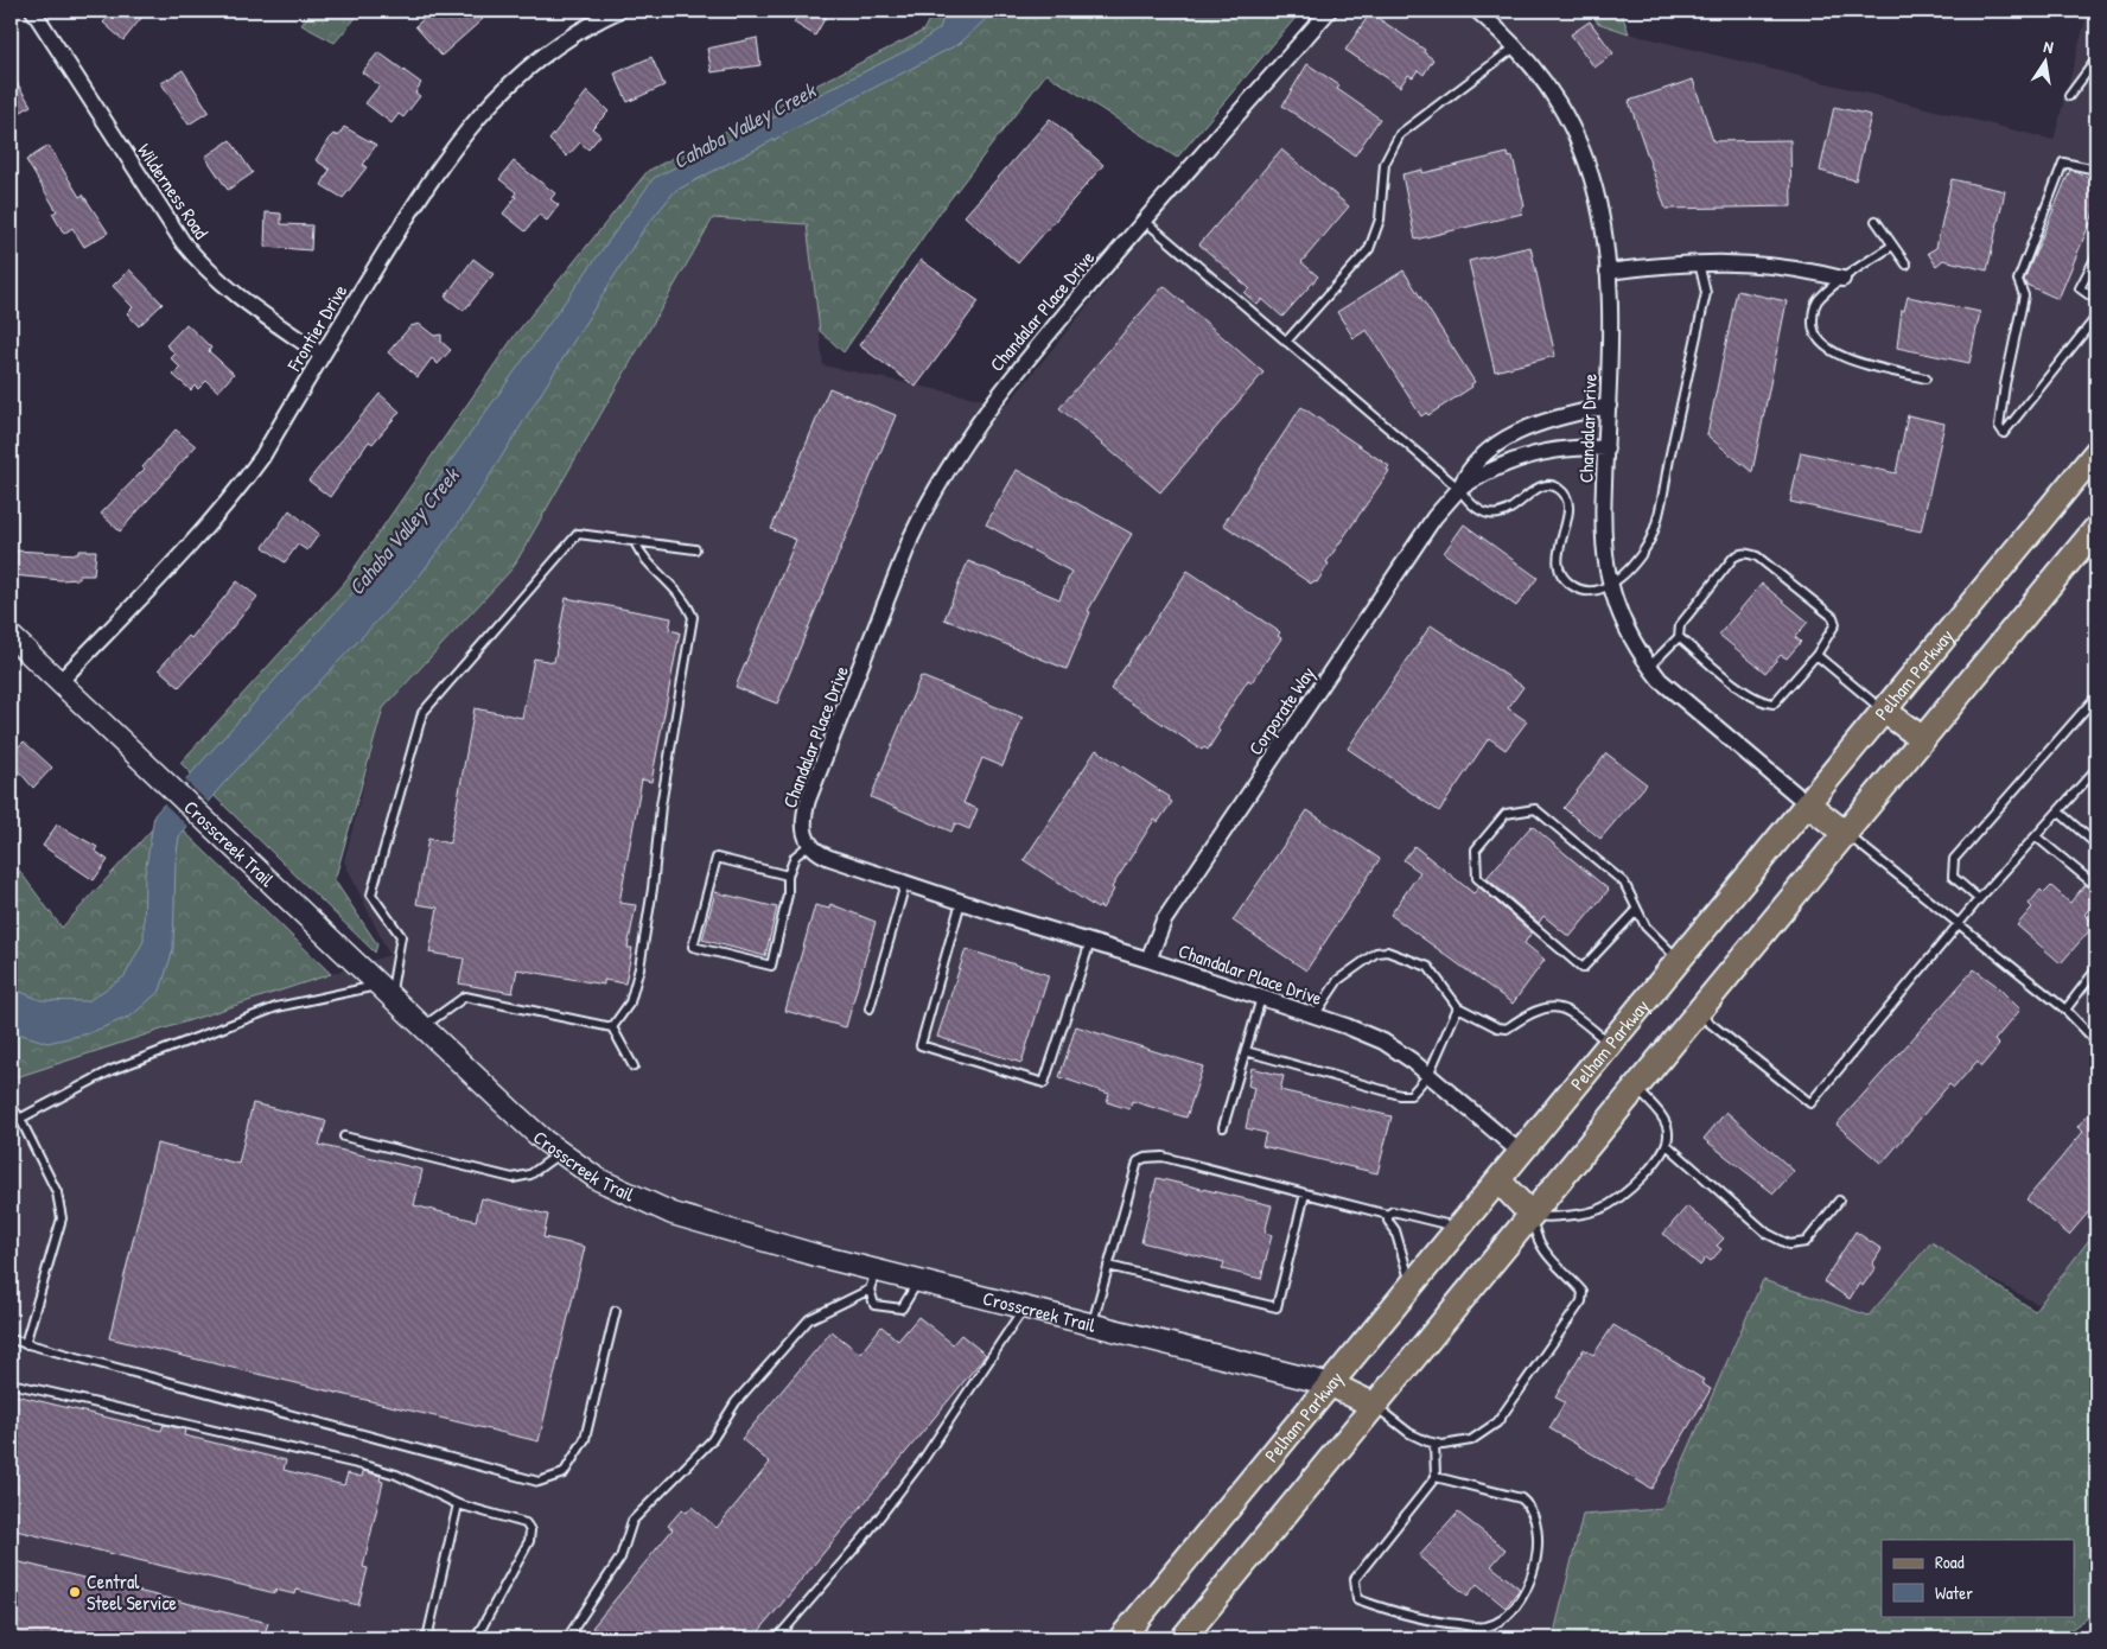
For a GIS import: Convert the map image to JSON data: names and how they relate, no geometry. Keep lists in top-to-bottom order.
{
  "streets": {
    "main road": ["Pelham Parkway"],
    "street": [
      "Wilderness Road",
      "Chandalar Place Drive",
      "Frontier Drive",
      "Chandalar Drive",
      "Corporate Way",
      "Crosscreek Trail"
    ]
  },
  "crossings": [
    ["Wilderness Road", "Frontier Drive"],
    ["Chandalar Place Drive", "Pelham Parkway"],
    ["Chandalar Place Drive", "Corporate Way"],
    ["Frontier Drive", "Crosscreek Trail"],
    ["Chandalar Drive", "Pelham Parkway"],
    ["Chandalar Drive", "Corporate Way"],
    ["Pelham Parkway", "Crosscreek Trail"]
  ],
  "water": ["Cahaba Valley Creek"],
  "places": ["Central Steel Service"],
  "legend": ["Road", "Water"],
  "north": "top"
}
